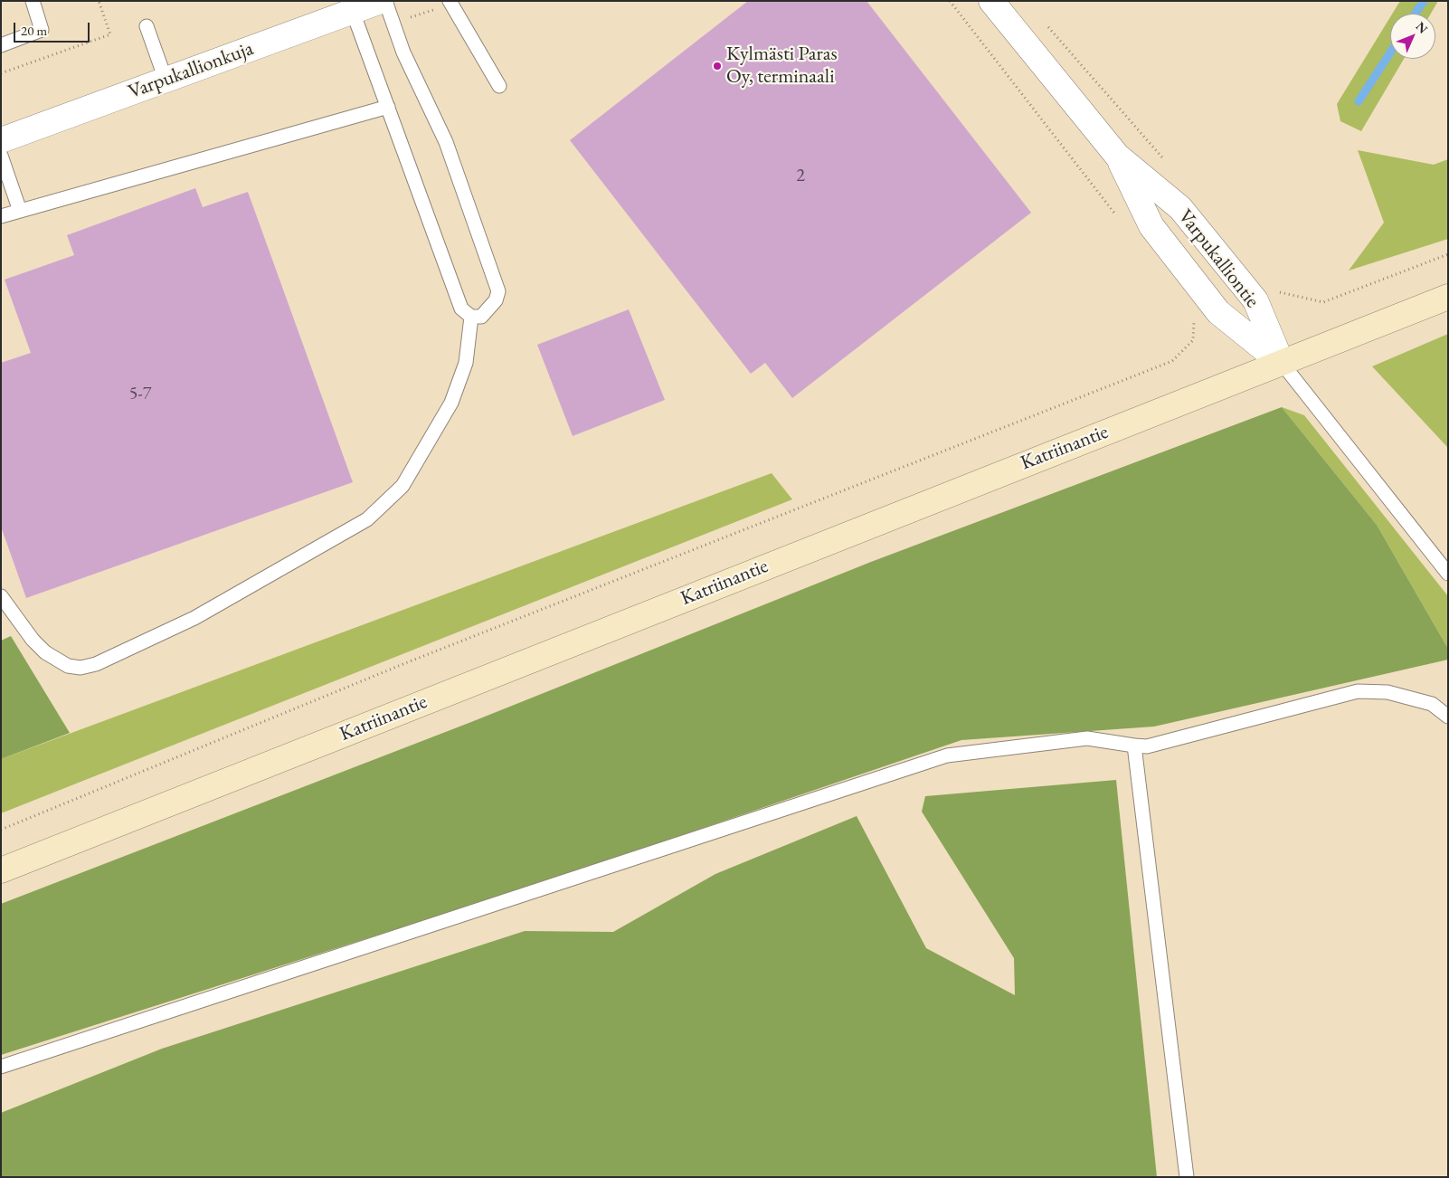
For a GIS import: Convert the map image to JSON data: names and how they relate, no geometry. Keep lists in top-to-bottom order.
{
  "streets": {
    "main road": ["Katriinantie"],
    "street": ["Varpukallionkuja", "Varpukalliontie"]
  },
  "crossings": [
    ["Varpukalliontie", "Katriinantie"]
  ],
  "places": ["Kylmästi Paras Oy, terminaali"],
  "house_numbers": ["2", "5-7"],
  "scale_bar": "20 m",
  "north": "top right"
}
